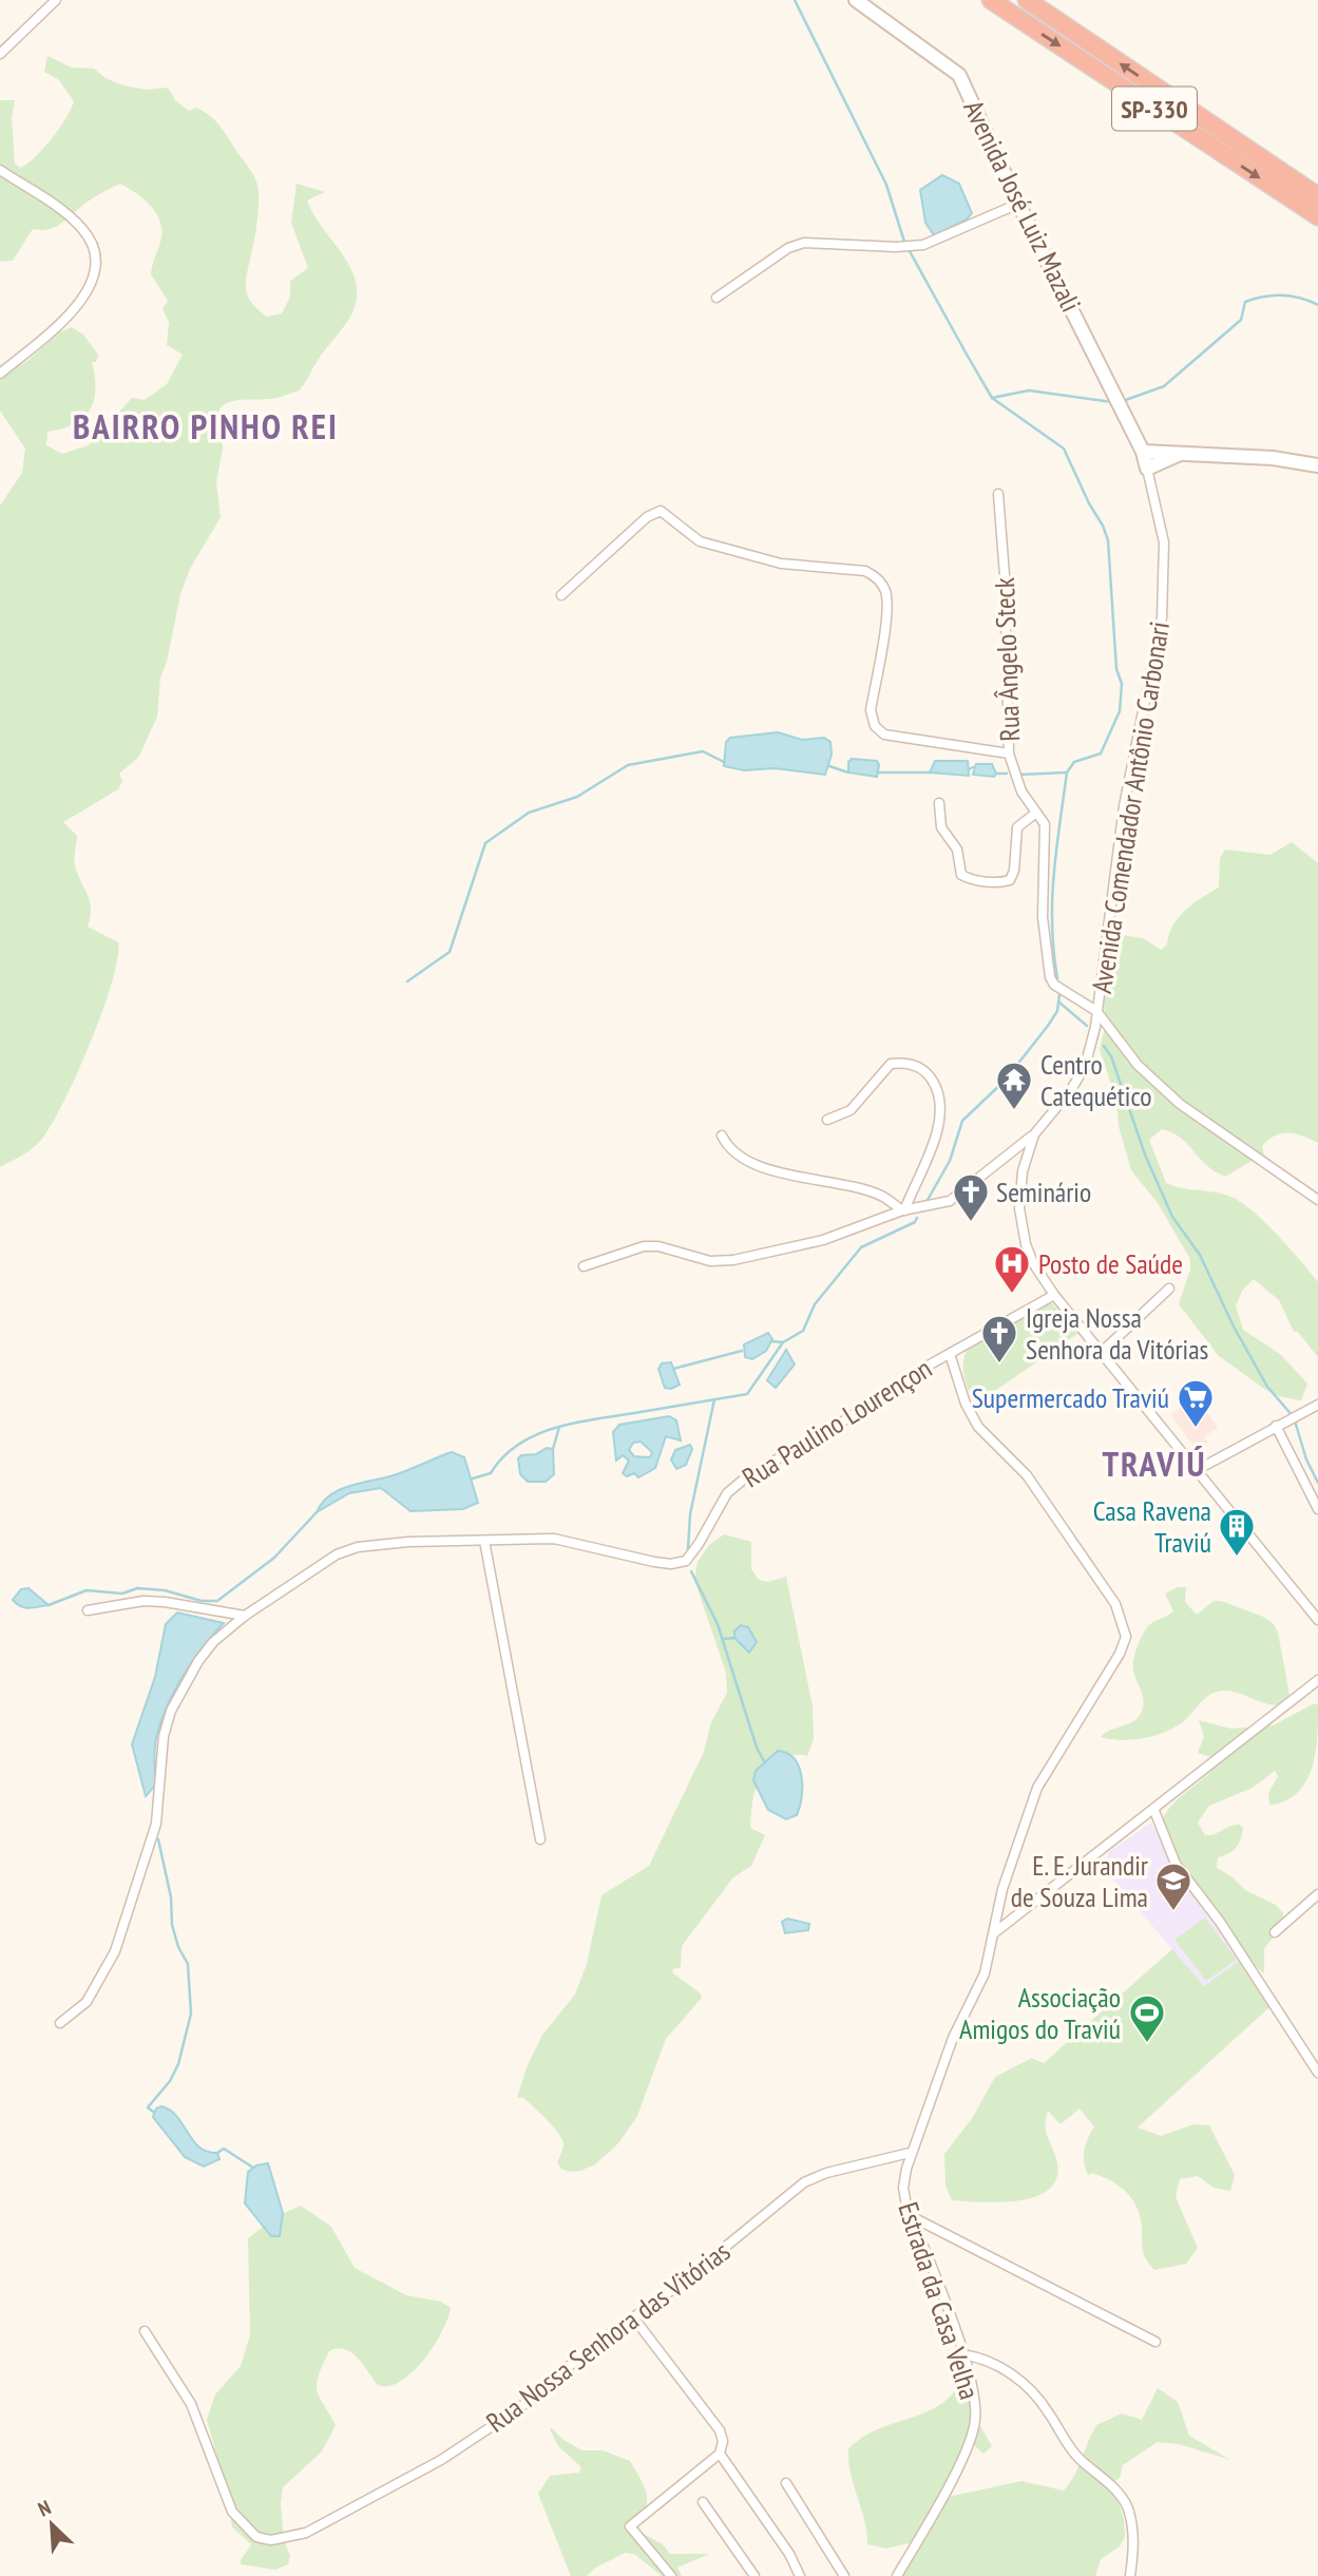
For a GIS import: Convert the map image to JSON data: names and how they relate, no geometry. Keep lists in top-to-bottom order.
{
  "streets": {
    "highway": ["SP-330"],
    "main road": ["Avenida José Luiz Mazali", "Avenida Comendador Antônio Carbonari"],
    "street": [
      "Rua Ângelo Steck",
      "Rua Paulino Lourençon",
      "Estrada da Casa Velha",
      "Rua Nossa Senhora das Vitórias"
    ]
  },
  "crossings": [
    ["Avenida José Luiz Mazali", "Avenida Comendador Antônio Carbonari"],
    ["Rua Ângelo Steck", "Avenida Comendador Antônio Carbonari"],
    ["Avenida Comendador Antônio Carbonari", "Rua Paulino Lourençon"],
    ["Rua Paulino Lourençon", "Estrada da Casa Velha"],
    ["Estrada da Casa Velha", "Rua Nossa Senhora das Vitórias"]
  ],
  "districts": ["BAIRRO PINHO REI", "TRAVIÚ"],
  "places": {
    "temple": ["Centro Catequético"],
    "church": ["Seminário", "Igreja Nossa Senhora da Vitórias"],
    "hospital": ["Posto de Saúde"],
    "supermarket": ["Supermercado Traviú"],
    "building": ["Casa Ravena Traviú"],
    "school or university": ["E. E. Jurandir de Souza Lima"],
    "sports": ["Associação Amigos do Traviú"]
  },
  "north": "top left"
}
